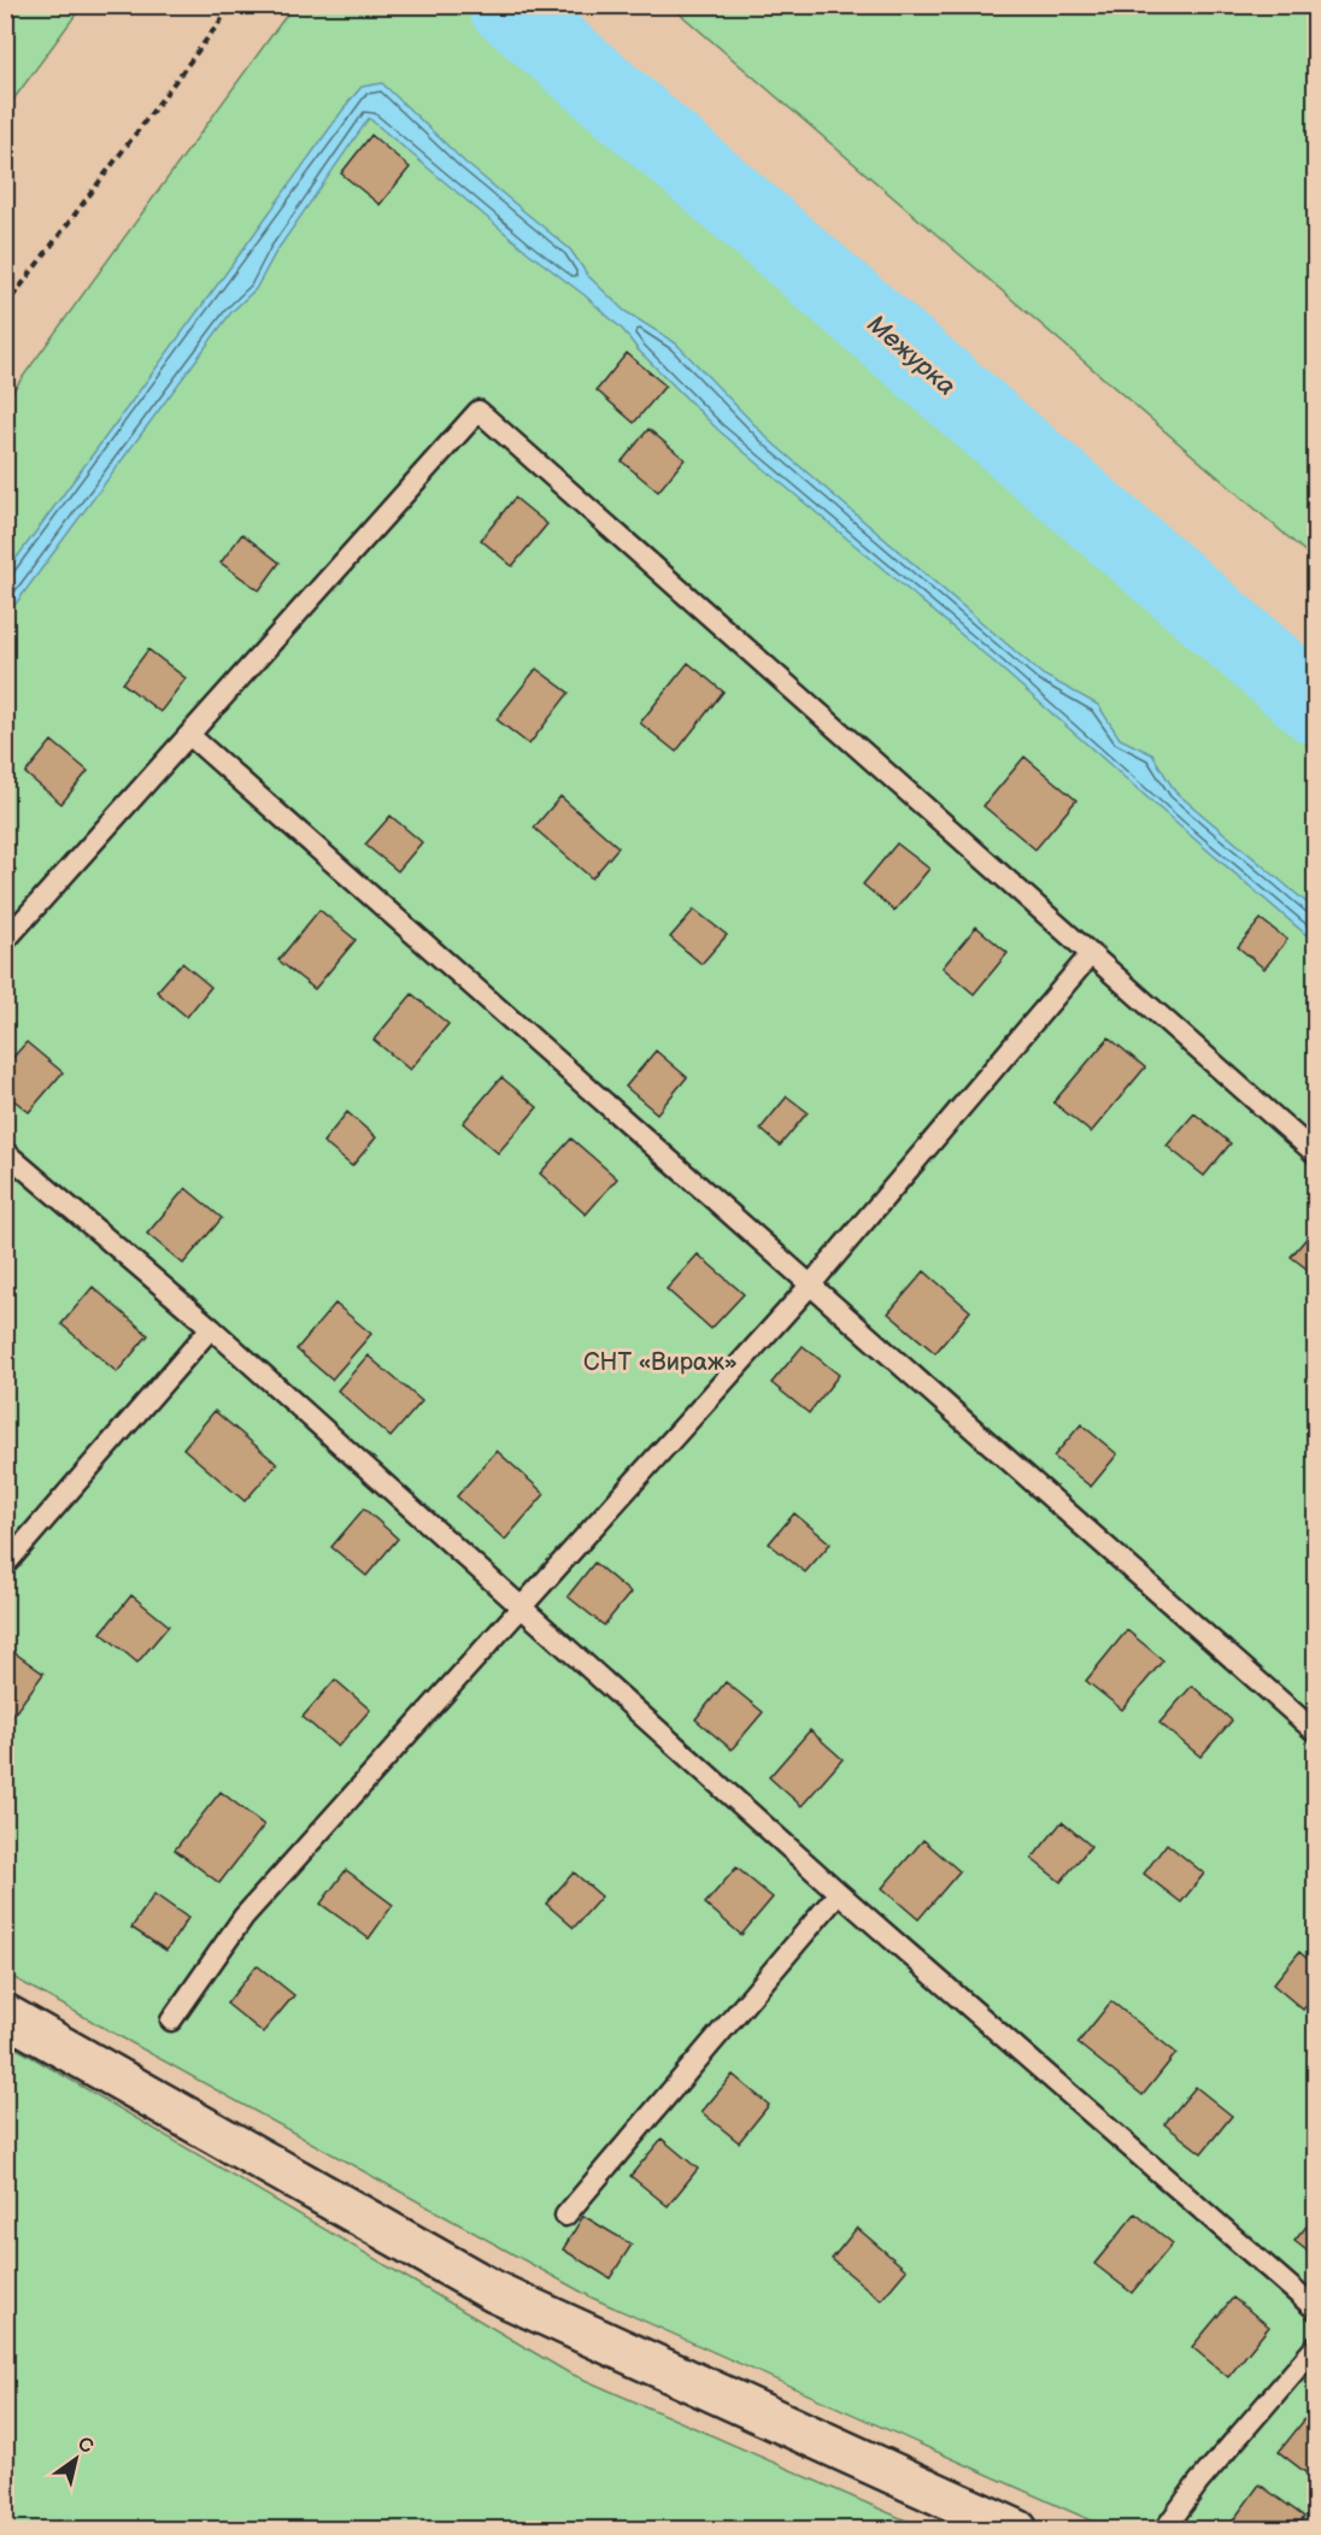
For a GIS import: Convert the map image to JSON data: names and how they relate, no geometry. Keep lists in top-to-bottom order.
{
  "water": ["Межурка"],
  "parks": ["СНТ «Вираж»"],
  "north": "top right"
}
